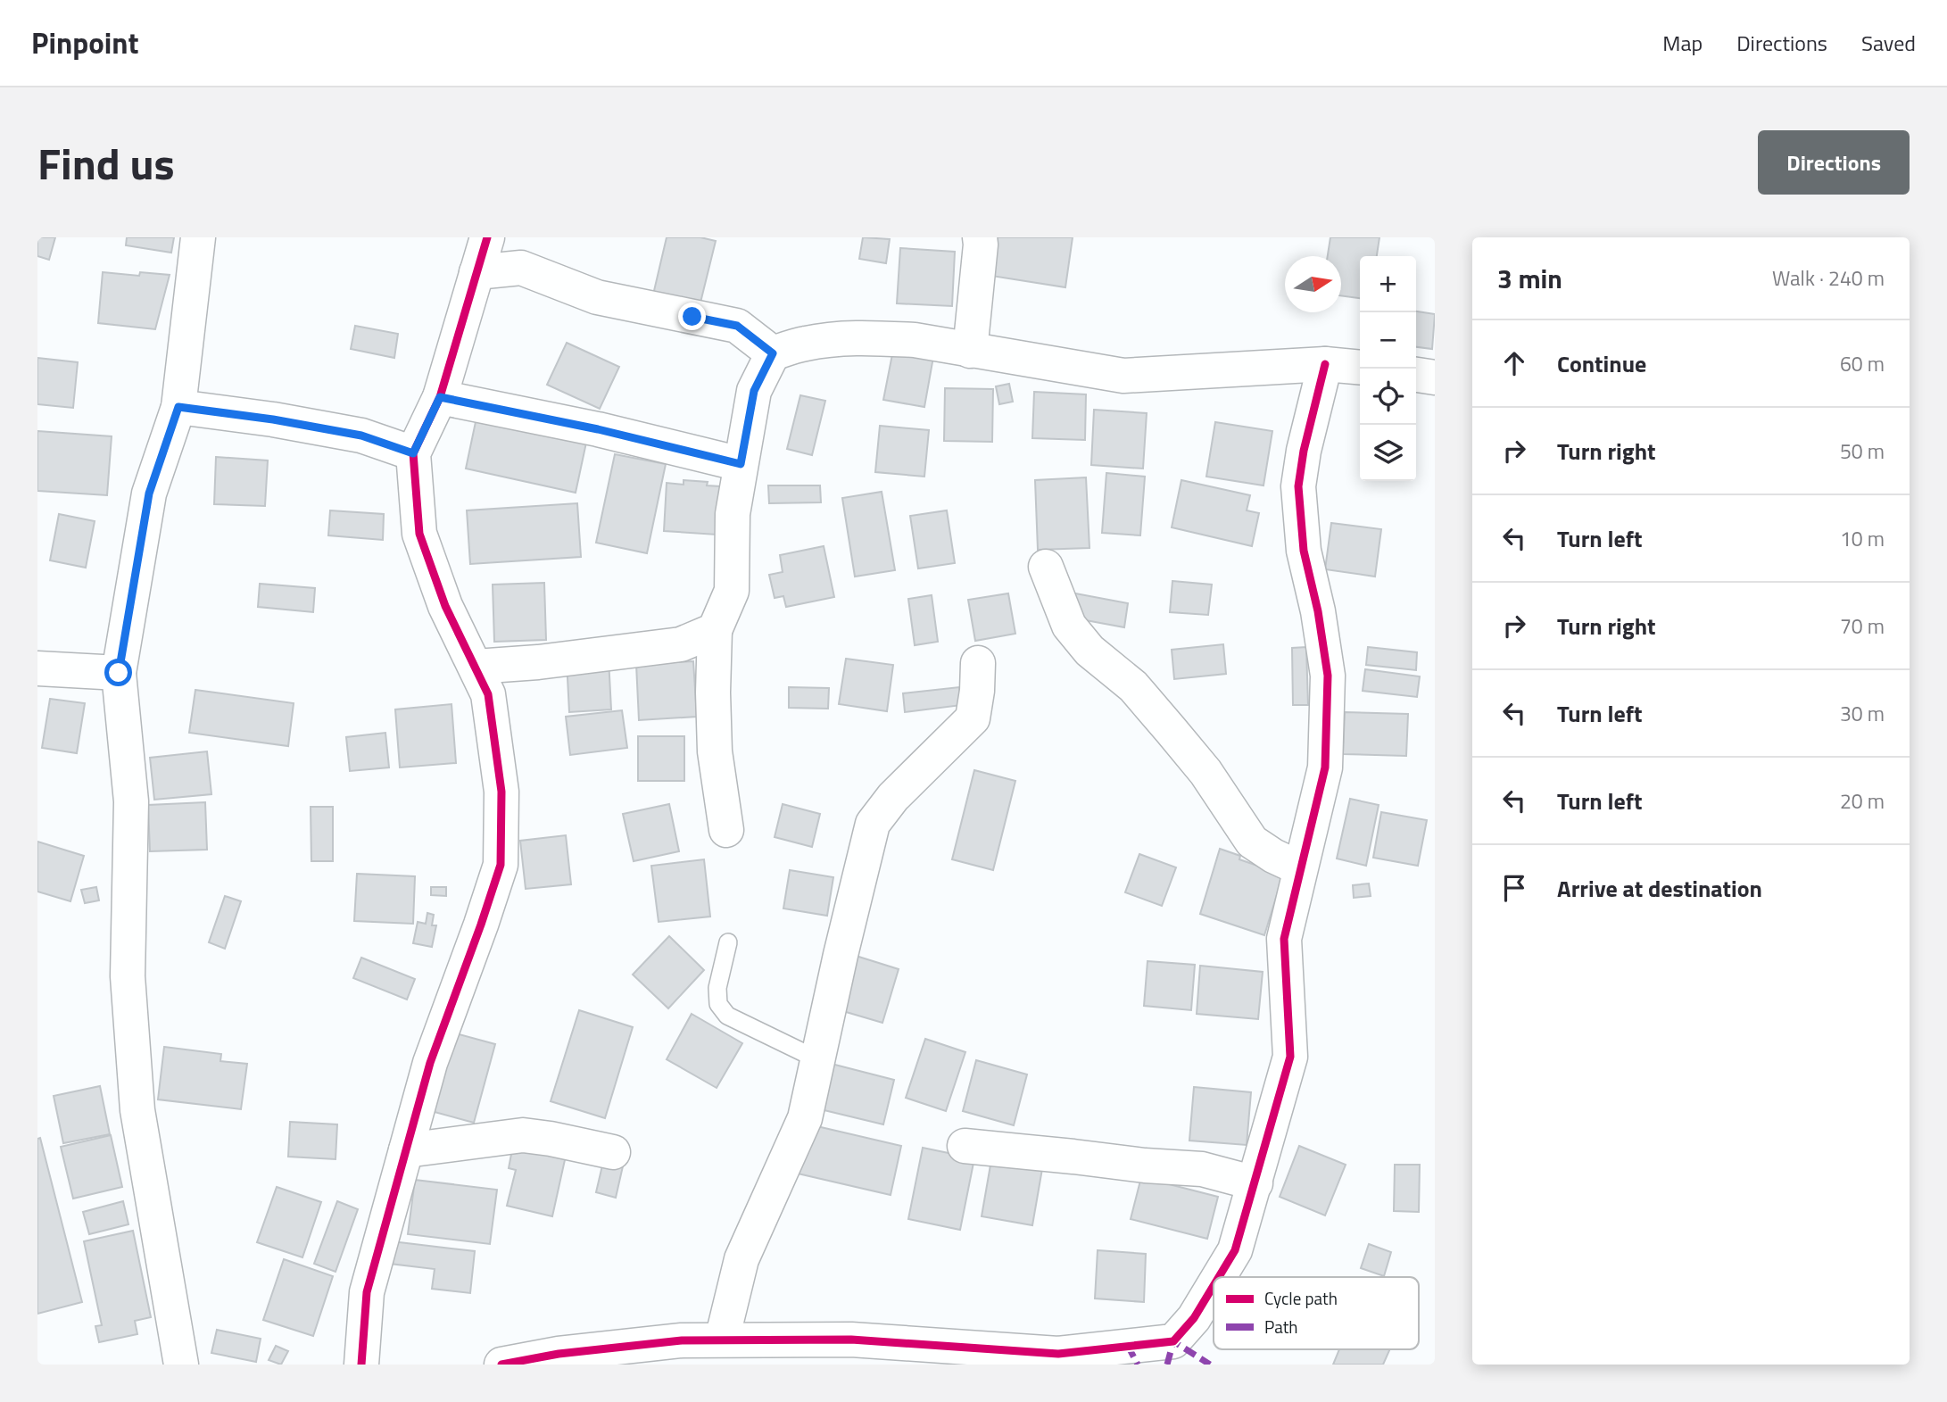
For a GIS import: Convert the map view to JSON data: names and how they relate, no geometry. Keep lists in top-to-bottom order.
{
  "legend": ["Cycle path", "Path"],
  "north": "right",
  "page": {
    "header": "Pinpoint",
    "nav": ["Map", "Directions", "Saved"],
    "title": "Find us",
    "buttons": "Directions",
    "heading": ["3 min", "Walk · 240 m"],
    "map_buttons": ["+", "−"],
    "list": [
      ["Continue", "60 m"],
      ["Turn right", "50 m"],
      ["Turn left", "10 m"],
      ["Turn right", "70 m"],
      ["Turn left", "30 m"],
      ["Turn left", "20 m"],
      "Arrive at destination"
    ]
  }
}
